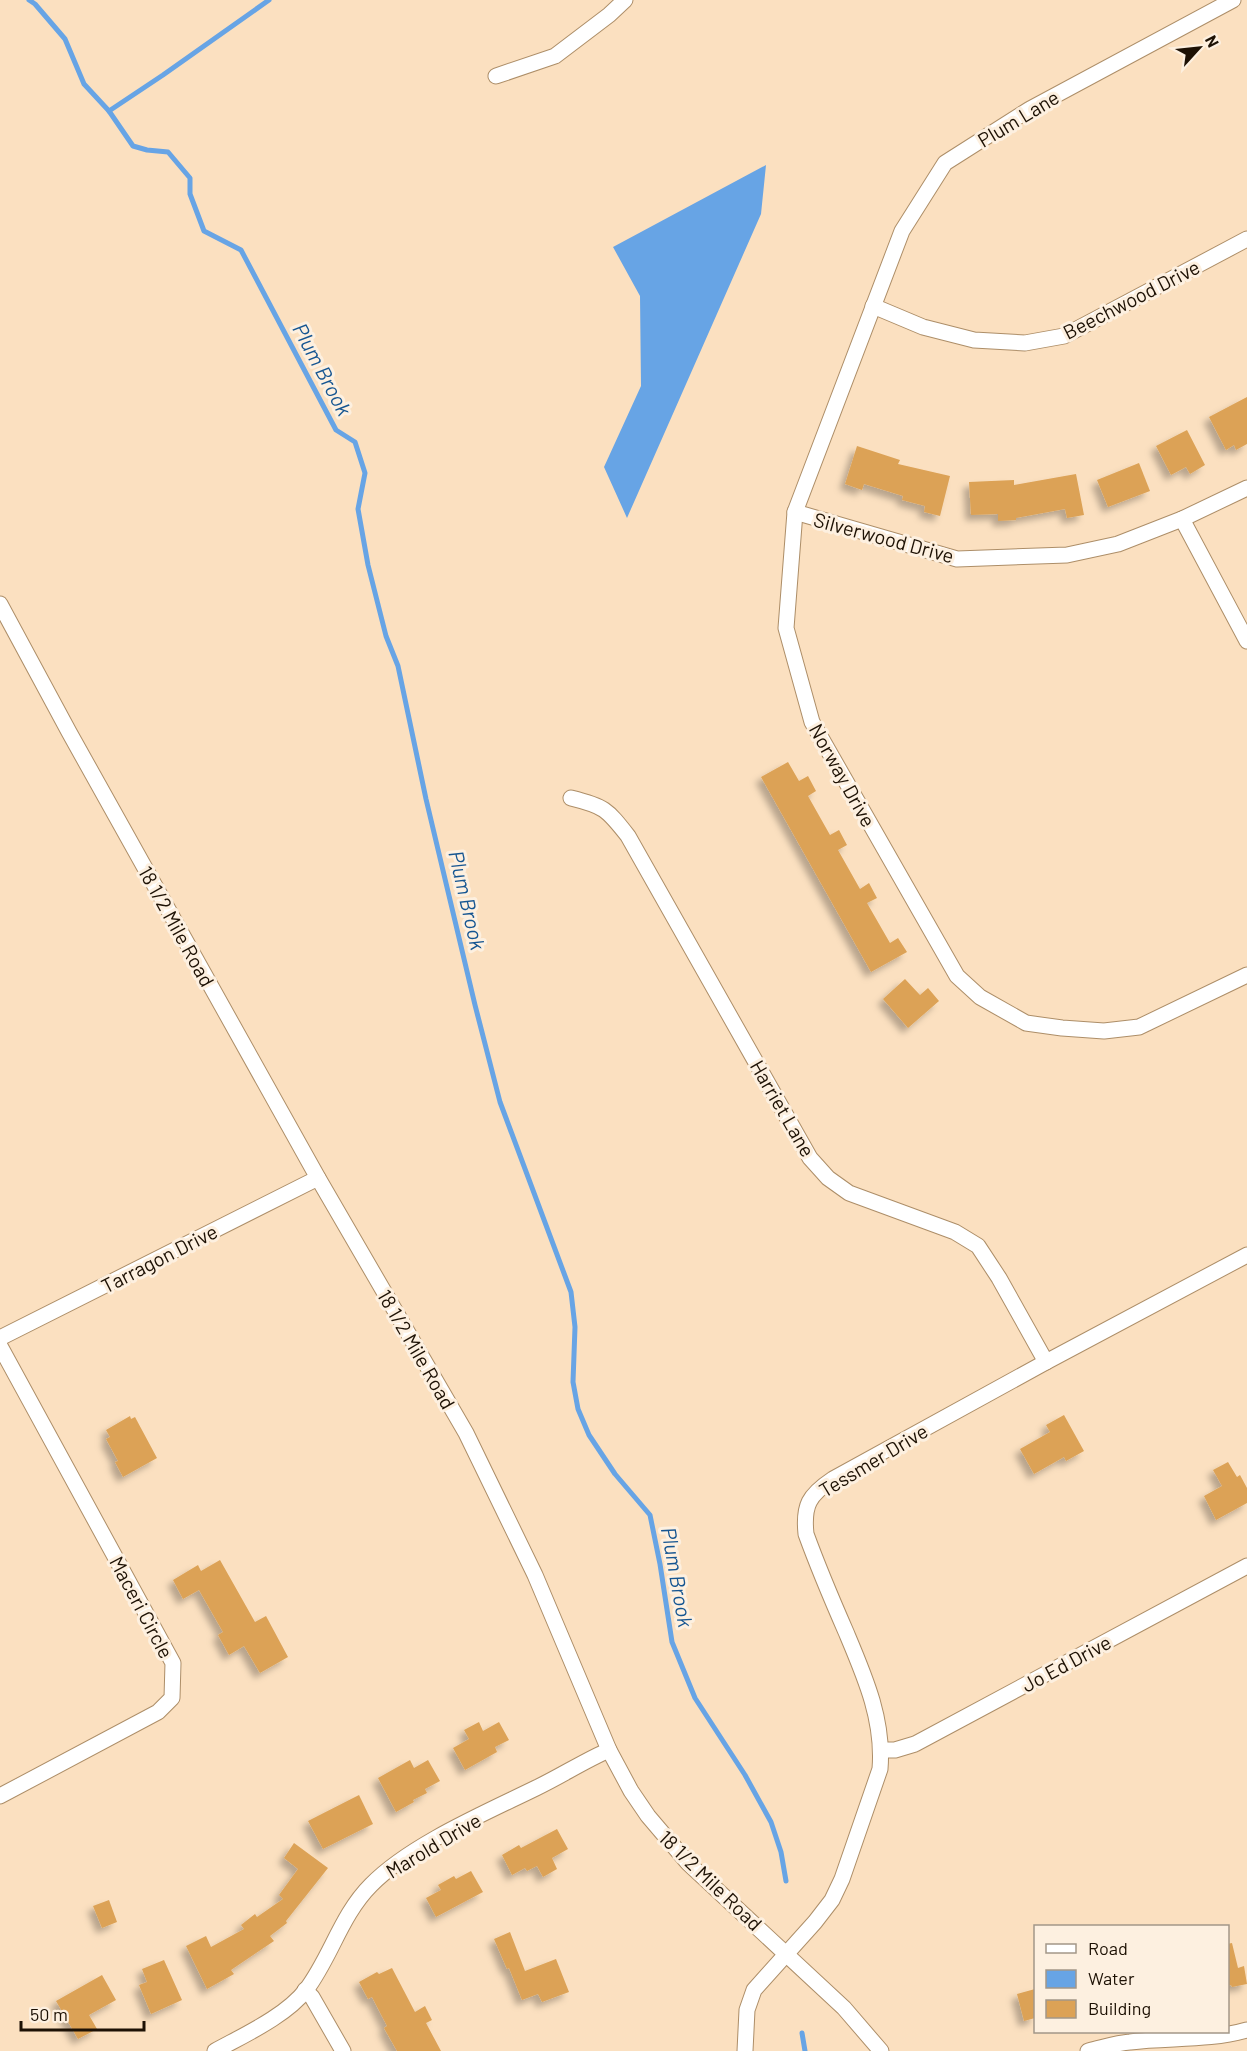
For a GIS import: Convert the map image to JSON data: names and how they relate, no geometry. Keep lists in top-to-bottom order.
{
  "streets": {
    "street": [
      "Plum Lane",
      "Beechwood Drive",
      "Silverwood Drive",
      "Norway Drive",
      "18 1/2 Mile Road",
      "Harriet Lane",
      "Tarragon Drive",
      "Tessmer Drive",
      "Maceri Circle",
      "Jo Ed Drive",
      "Marold Drive"
    ]
  },
  "crossings": [
    ["Plum Lane", "Beechwood Drive"],
    ["Plum Lane", "Norway Drive"],
    ["Beechwood Drive", "Norway Drive"],
    ["Silverwood Drive", "Norway Drive"],
    ["18 1/2 Mile Road", "Tarragon Drive"],
    ["18 1/2 Mile Road", "Tessmer Drive"],
    ["18 1/2 Mile Road", "Marold Drive"],
    ["Harriet Lane", "Tessmer Drive"],
    ["Tessmer Drive", "Jo Ed Drive"]
  ],
  "water": ["Plum Brook"],
  "legend": ["Road", "Water", "Building"],
  "scale_bar": "50 m",
  "north": "top right"
}
